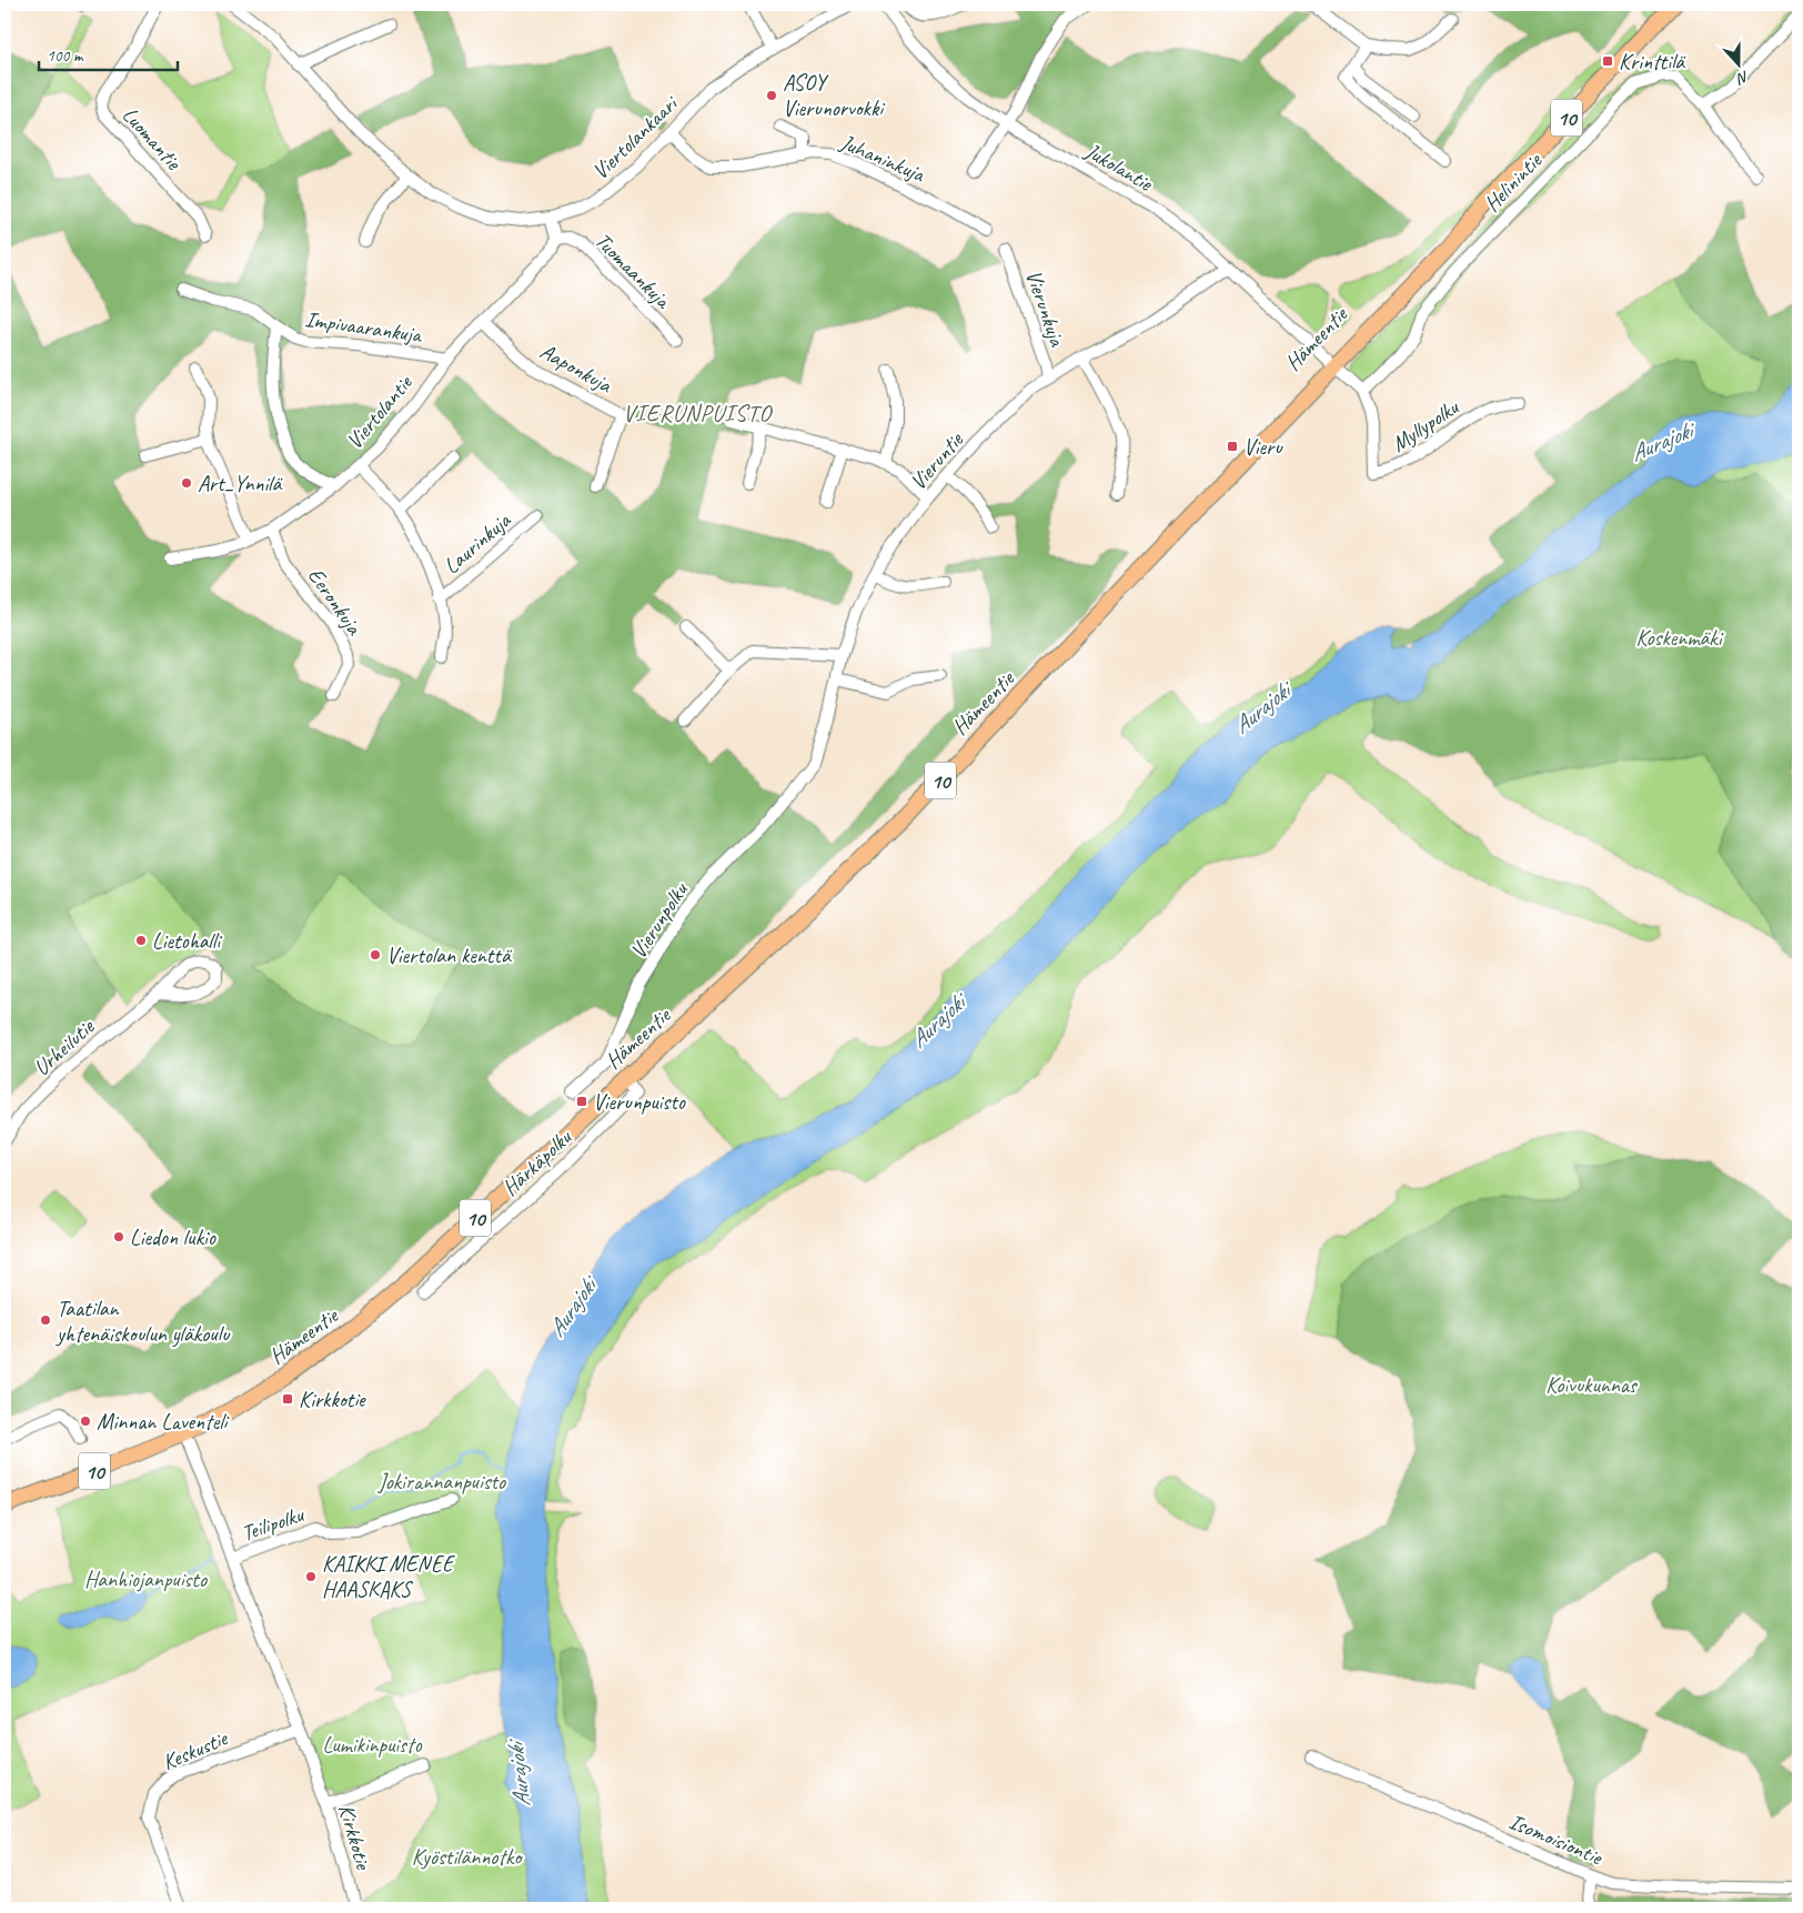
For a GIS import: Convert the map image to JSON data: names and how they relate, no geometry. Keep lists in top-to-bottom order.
{
  "streets": {
    "highway": ["10", "Hämeentie"],
    "street": [
      "Luomantie",
      "Viertolankaari",
      "Juhaninkuja",
      "Jukolantie",
      "Helinintie",
      "Tuomaankuja",
      "Vierunkuja",
      "Impivaarankuja",
      "Aaponkuja",
      "Viertolantie",
      "Myllypolku",
      "Vieruntie",
      "Laurinkuja",
      "Eeronkuja",
      "Vierunpolku",
      "Urheilutie",
      "Härkäpolku",
      "Teilipolku",
      "Keskustie",
      "Kirkkotie",
      "Isomoisiontie"
    ]
  },
  "crossings": [
    ["Viertolankaari", "Juhaninkuja"],
    ["Jukolantie", "Hämeentie"],
    ["Jukolantie", "Vieruntie"],
    ["Helinintie", "Myllypolku"],
    ["Tuomaankuja", "Viertolantie"],
    ["Vierunkuja", "Vieruntie"],
    ["Impivaarankuja", "Viertolantie"],
    ["Hämeentie", "Härkäpolku"],
    ["Hämeentie", "Kirkkotie"],
    ["Aaponkuja", "Viertolantie"],
    ["Viertolantie", "Eeronkuja"],
    ["Vieruntie", "Vierunpolku"],
    ["Teilipolku", "Kirkkotie"],
    ["Keskustie", "Kirkkotie"]
  ],
  "districts": ["VIERUNPUISTO"],
  "water": ["Aurajoki"],
  "parks": [
    "Koskenmäki",
    "Koivukunnas",
    "Jokirannanpuisto",
    "Hanhiojanpuisto",
    "Lumikinpuisto",
    "Kyöstilännotko"
  ],
  "places": {
    "transit": [
      "Krinttilä",
      "Vieru",
      "Vierunpuisto",
      "Kirkkotie"
    ],
    "other": [
      "ASOY Vierunorvokki",
      "Art_Ynnilä",
      "Lietohalli",
      "Viertolan kenttä",
      "Liedon lukio",
      "Taatilan yhtenäiskoulun yläkoulu",
      "Minnan Laventeli",
      "KAIKKI MENEE HAASKAKS"
    ]
  },
  "scale_bar": "100 m",
  "north": "bottom"
}
